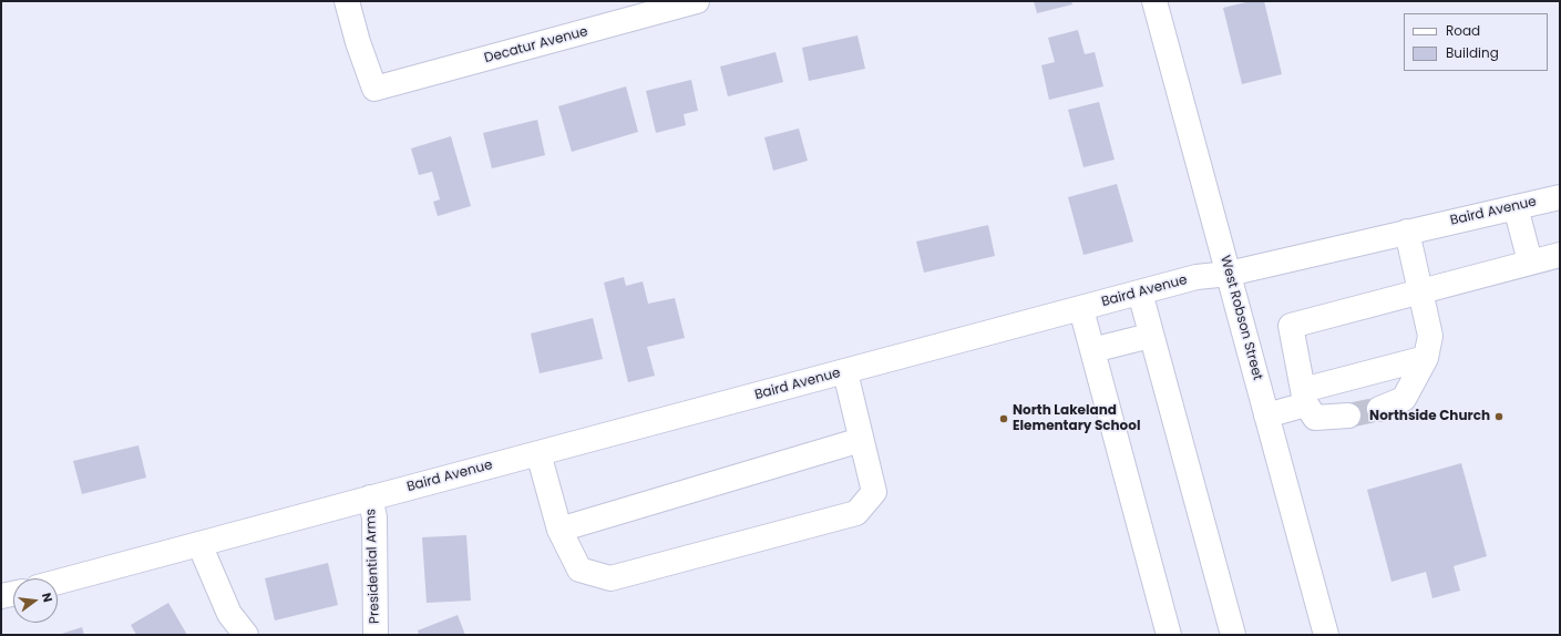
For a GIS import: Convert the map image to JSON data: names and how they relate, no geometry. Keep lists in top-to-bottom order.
{
  "streets": {
    "street": [
      "Decatur Avenue",
      "Baird Avenue",
      "West Robson Street",
      "Presidential Arms"
    ]
  },
  "crossings": [
    ["Baird Avenue", "West Robson Street"],
    ["Baird Avenue", "Presidential Arms"]
  ],
  "places": ["Northside Church", "North Lakeland Elementary School"],
  "legend": ["Road", "Building"],
  "north": "right"
}
